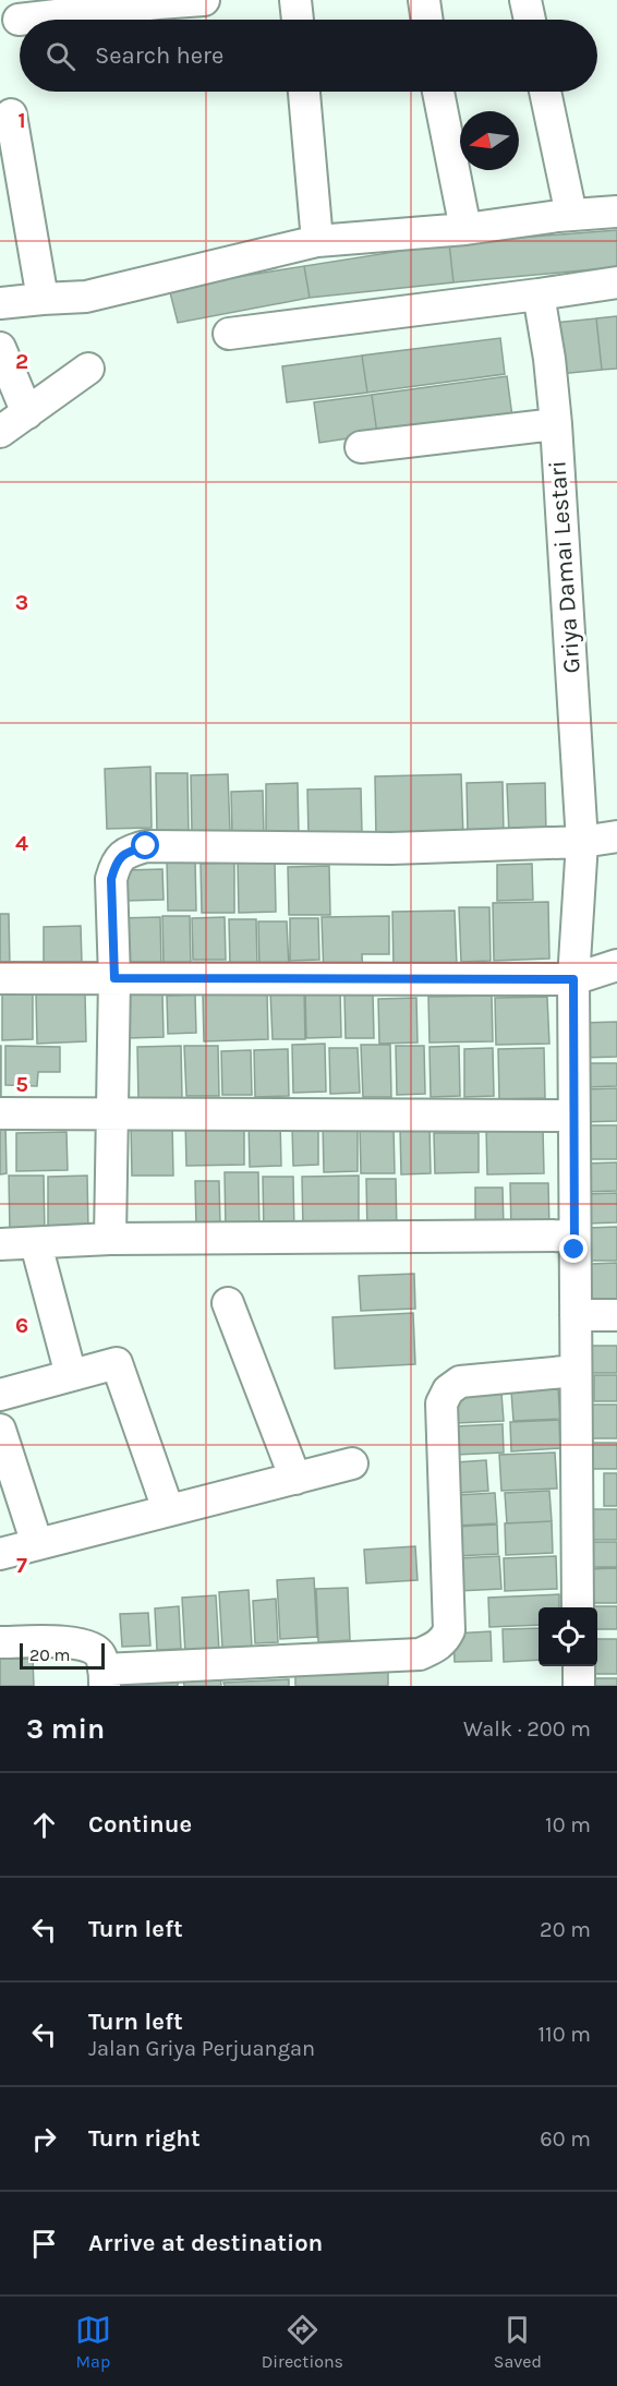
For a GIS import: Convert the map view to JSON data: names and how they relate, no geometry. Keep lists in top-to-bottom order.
{
  "streets": {
    "street": ["Griya Damai Lestari"]
  },
  "scale_bar": "20 m",
  "north": "left",
  "page": {
    "search": "Search here",
    "scale": "20 m",
    "heading": ["3 min", "Walk · 200 m"],
    "list": [
      ["Continue", "10 m"],
      ["Turn left", "20 m"],
      ["Turn left", "Jalan Griya Perjuangan", "110 m"],
      ["Turn right", "60 m"],
      "Arrive at destination"
    ],
    "nav": ["Map", "Directions", "Saved"]
  },
  "grid": {
    "rows": [
      "1",
      "2",
      "3",
      "4",
      "5",
      "6",
      "7"
    ]
  }
}
